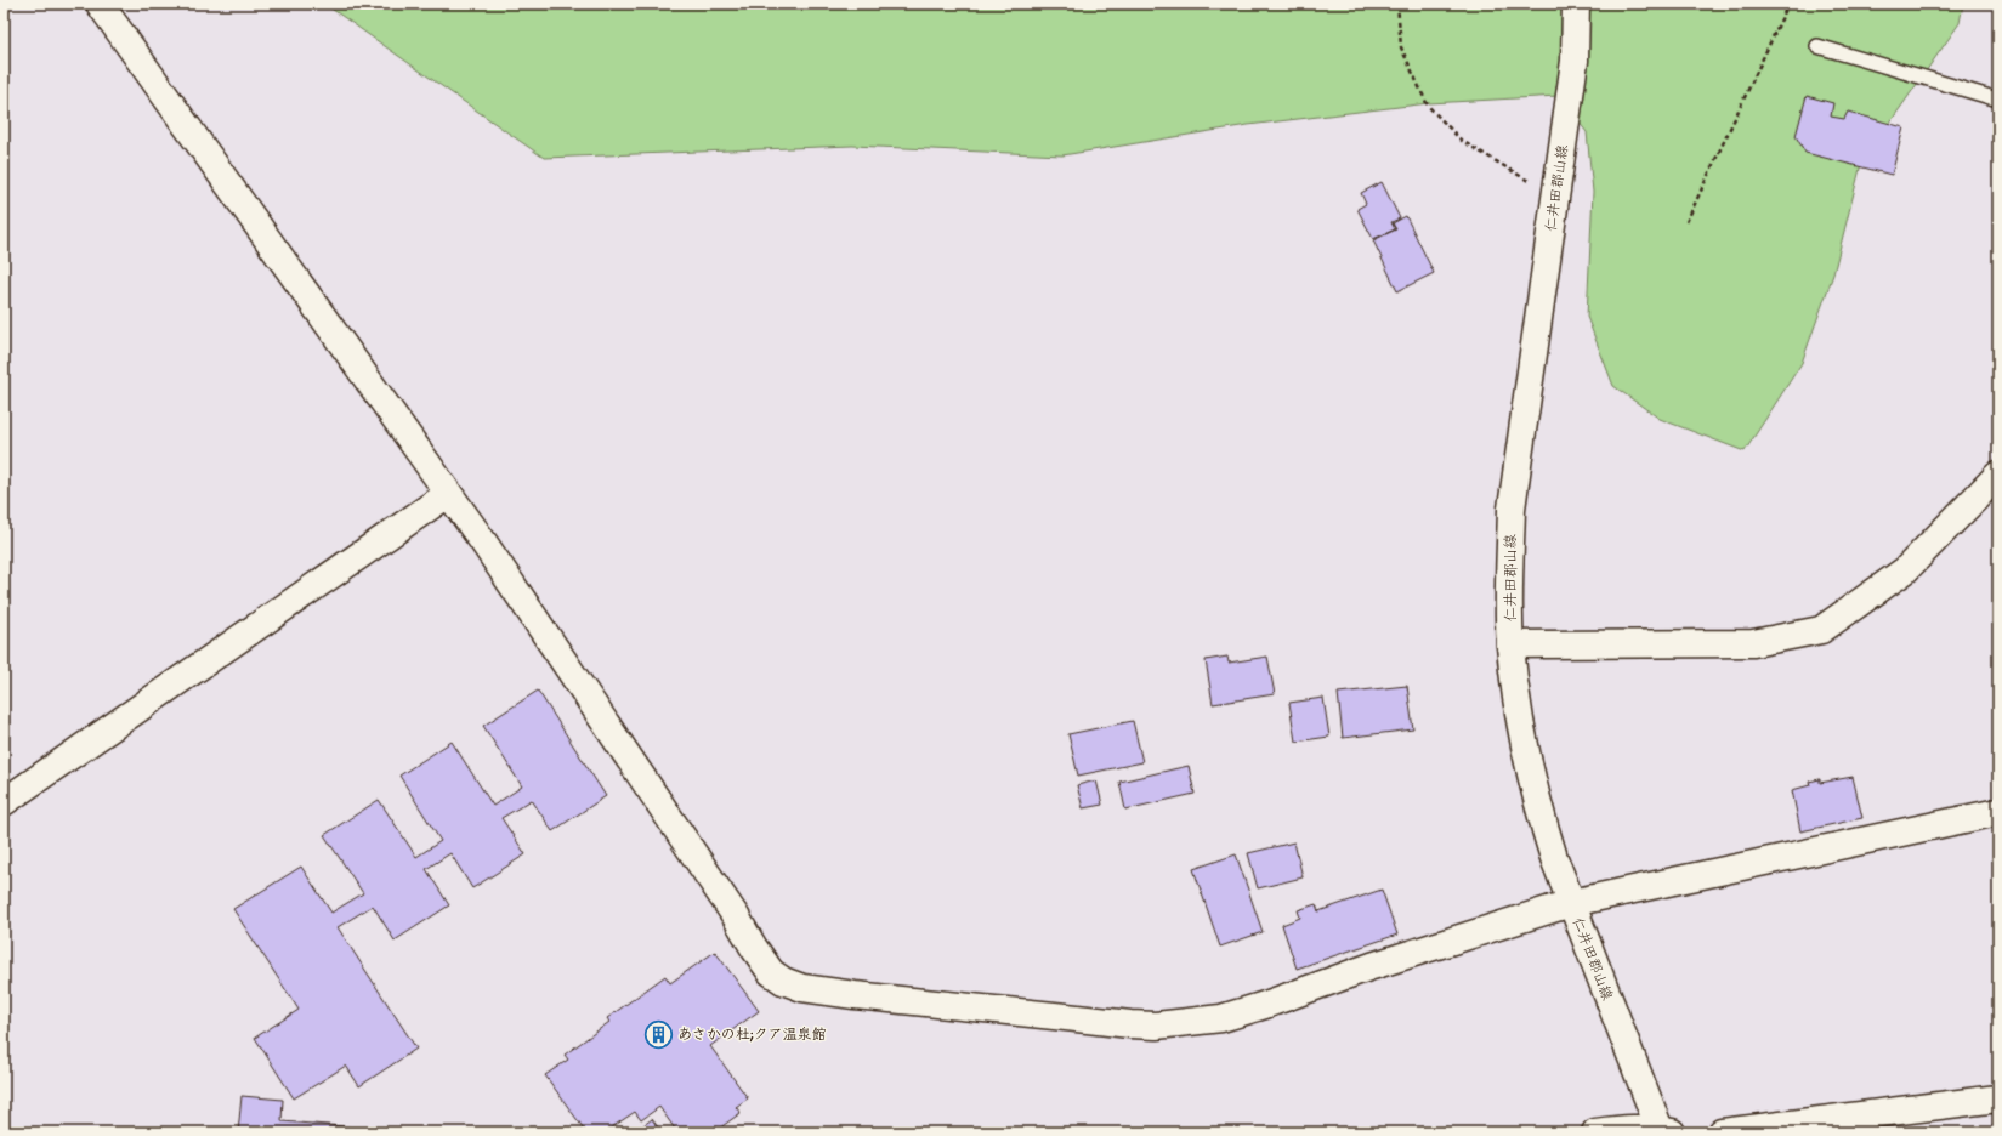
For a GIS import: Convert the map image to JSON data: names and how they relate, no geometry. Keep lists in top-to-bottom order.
{
  "streets": {
    "street": ["仁井田郡山線"]
  },
  "places": {
    "building": ["あさかの杜;クア温泉館"]
  }
}
